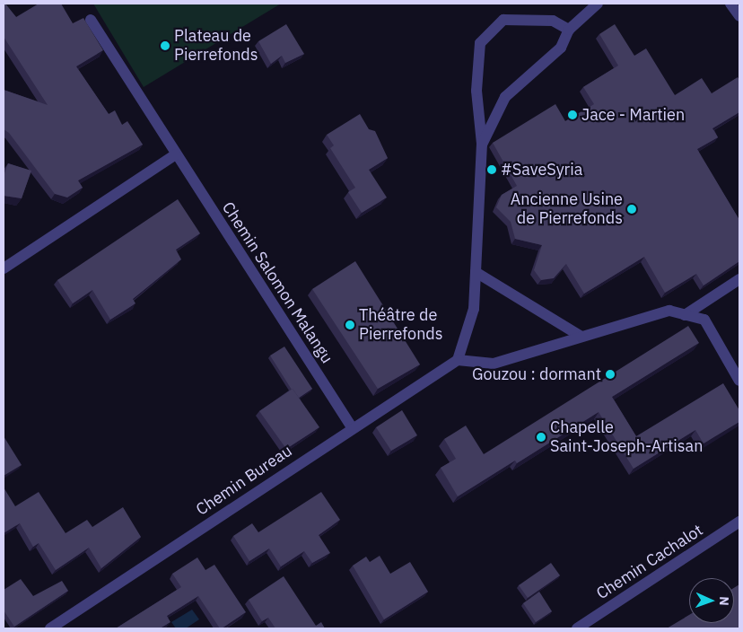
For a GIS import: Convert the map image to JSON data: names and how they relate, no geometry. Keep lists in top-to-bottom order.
{
  "streets": {
    "street": ["Chemin Salomon Malangu", "Chemin Bureau", "Chemin Cachalot"]
  },
  "crossings": [
    ["Chemin Salomon Malangu", "Chemin Bureau"]
  ],
  "places": [
    "Plateau de Pierrefonds",
    "Jace - Martien",
    "#SaveSyria",
    "Ancienne Usine de Pierrefonds",
    "Théâtre de Pierrefonds",
    "Gouzou : dormant",
    "Chapelle Saint-Joseph-Artisan"
  ],
  "north": "right"
}
